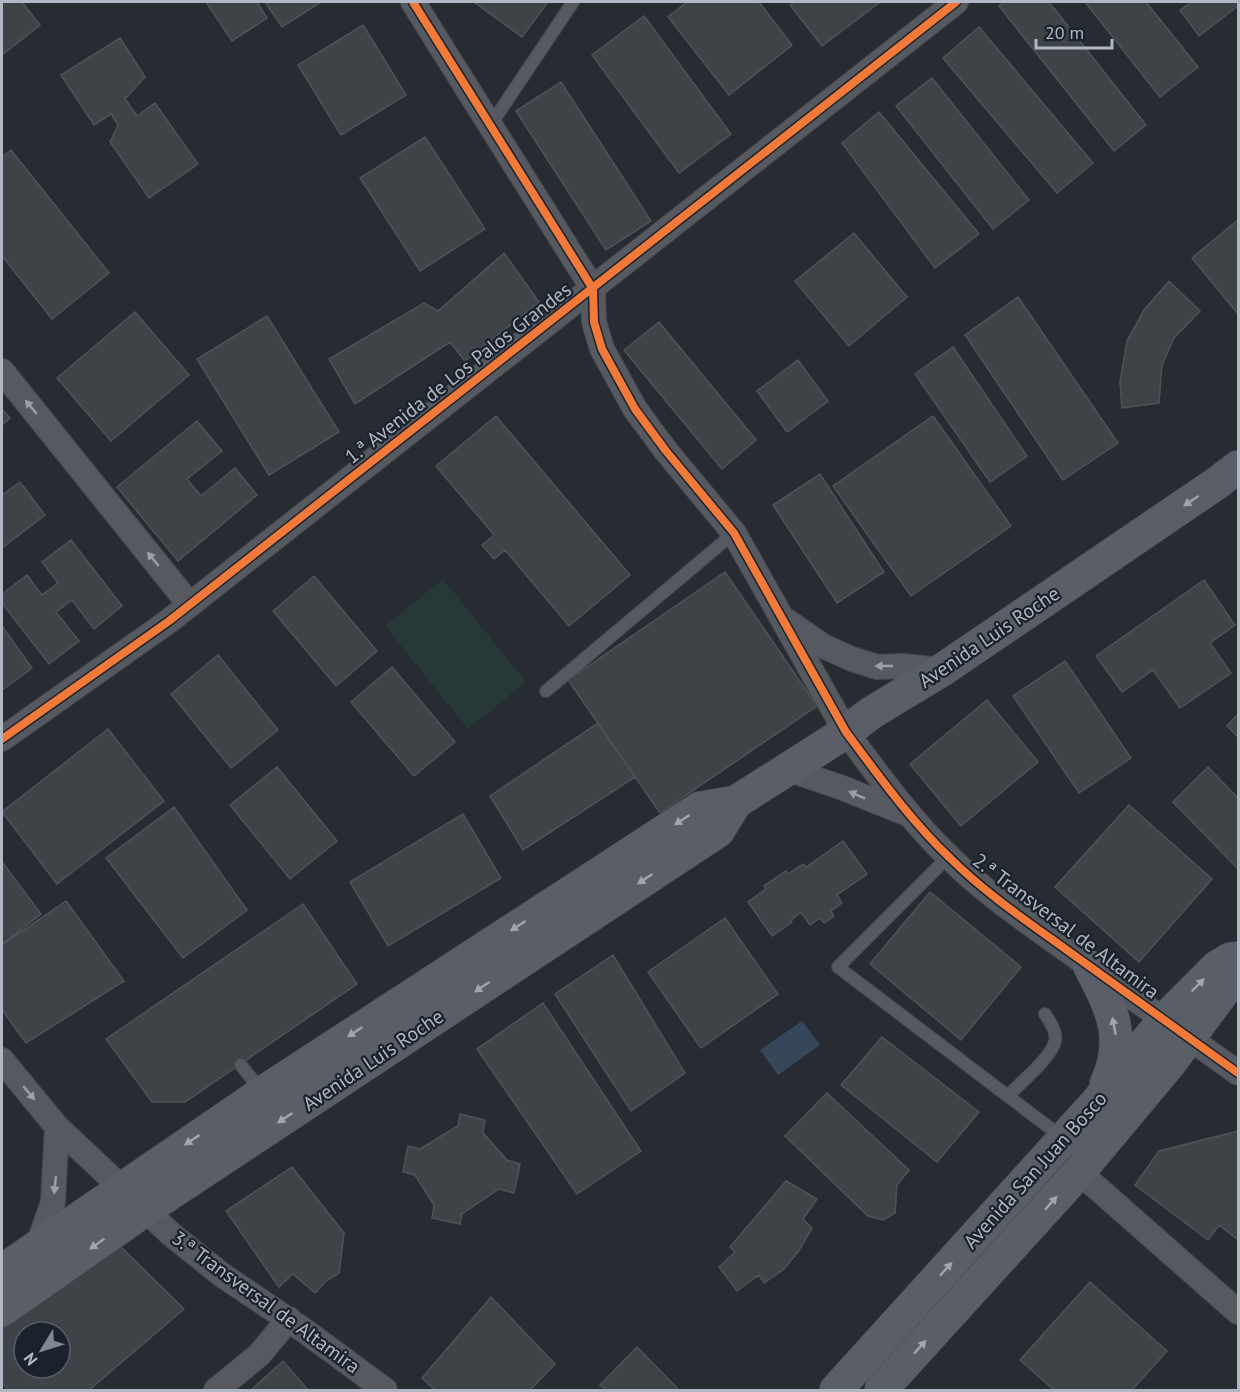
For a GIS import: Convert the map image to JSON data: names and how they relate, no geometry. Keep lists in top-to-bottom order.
{
  "streets": {
    "main road": ["Avenida Luis Roche", "Avenida San Juan Bosco"],
    "street": ["1.ª Avenida de Los Palos Grandes", "2.ª Transversal de Altamira", "3.ª Transversal de Altamira"]
  },
  "crossings": [
    ["1.ª Avenida de Los Palos Grandes", "2.ª Transversal de Altamira"],
    ["Avenida Luis Roche", "2.ª Transversal de Altamira"],
    ["Avenida Luis Roche", "3.ª Transversal de Altamira"],
    ["2.ª Transversal de Altamira", "Avenida San Juan Bosco"]
  ],
  "one_way": ["Avenida Luis Roche", "Avenida San Juan Bosco"],
  "scale_bar": "20 m",
  "north": "bottom left"
}
